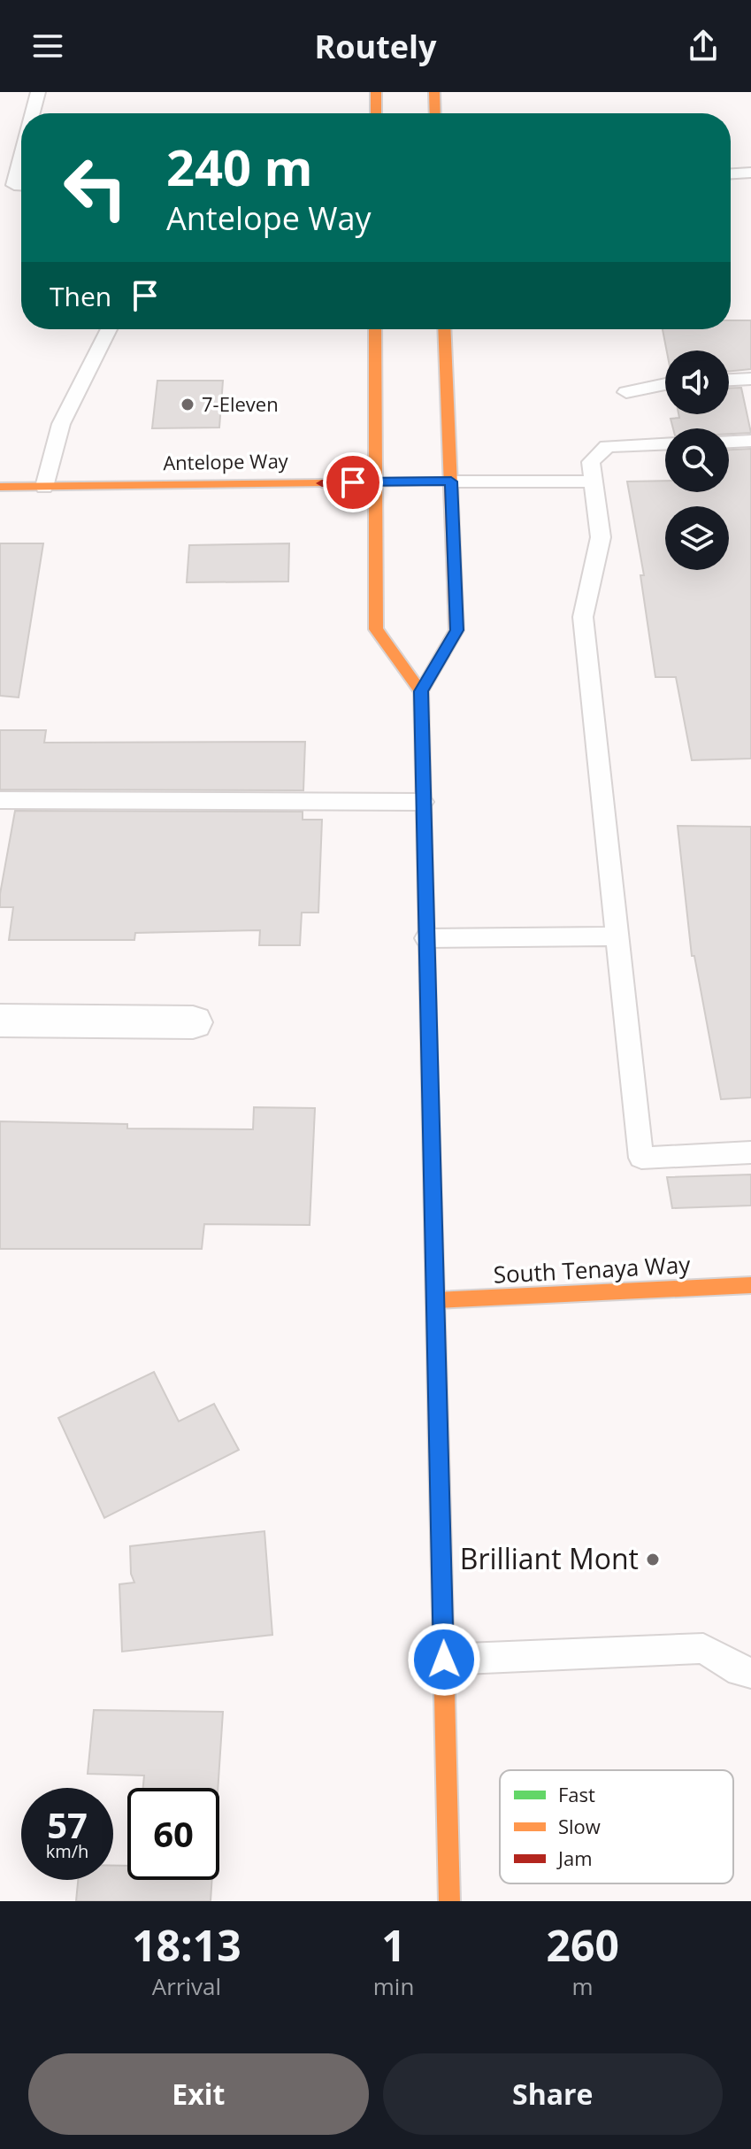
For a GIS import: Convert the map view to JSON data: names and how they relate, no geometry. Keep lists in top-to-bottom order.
{
  "streets": {
    "main road": ["Antelope Way", "South Tenaya Way"]
  },
  "places": ["7-Eleven", "Brilliant Mont"],
  "legend": ["Fast", "Slow", "Jam"],
  "page": {
    "header": "Routely",
    "turn": ["240 m", "Antelope Way"],
    "then": "Then",
    "speed": "57 km/h",
    "limit": "60",
    "eta": [
      "18:13",
      "Arrival",
      "1",
      "min",
      "260",
      "m"
    ],
    "buttons": ["Exit", "Share"]
  }
}
